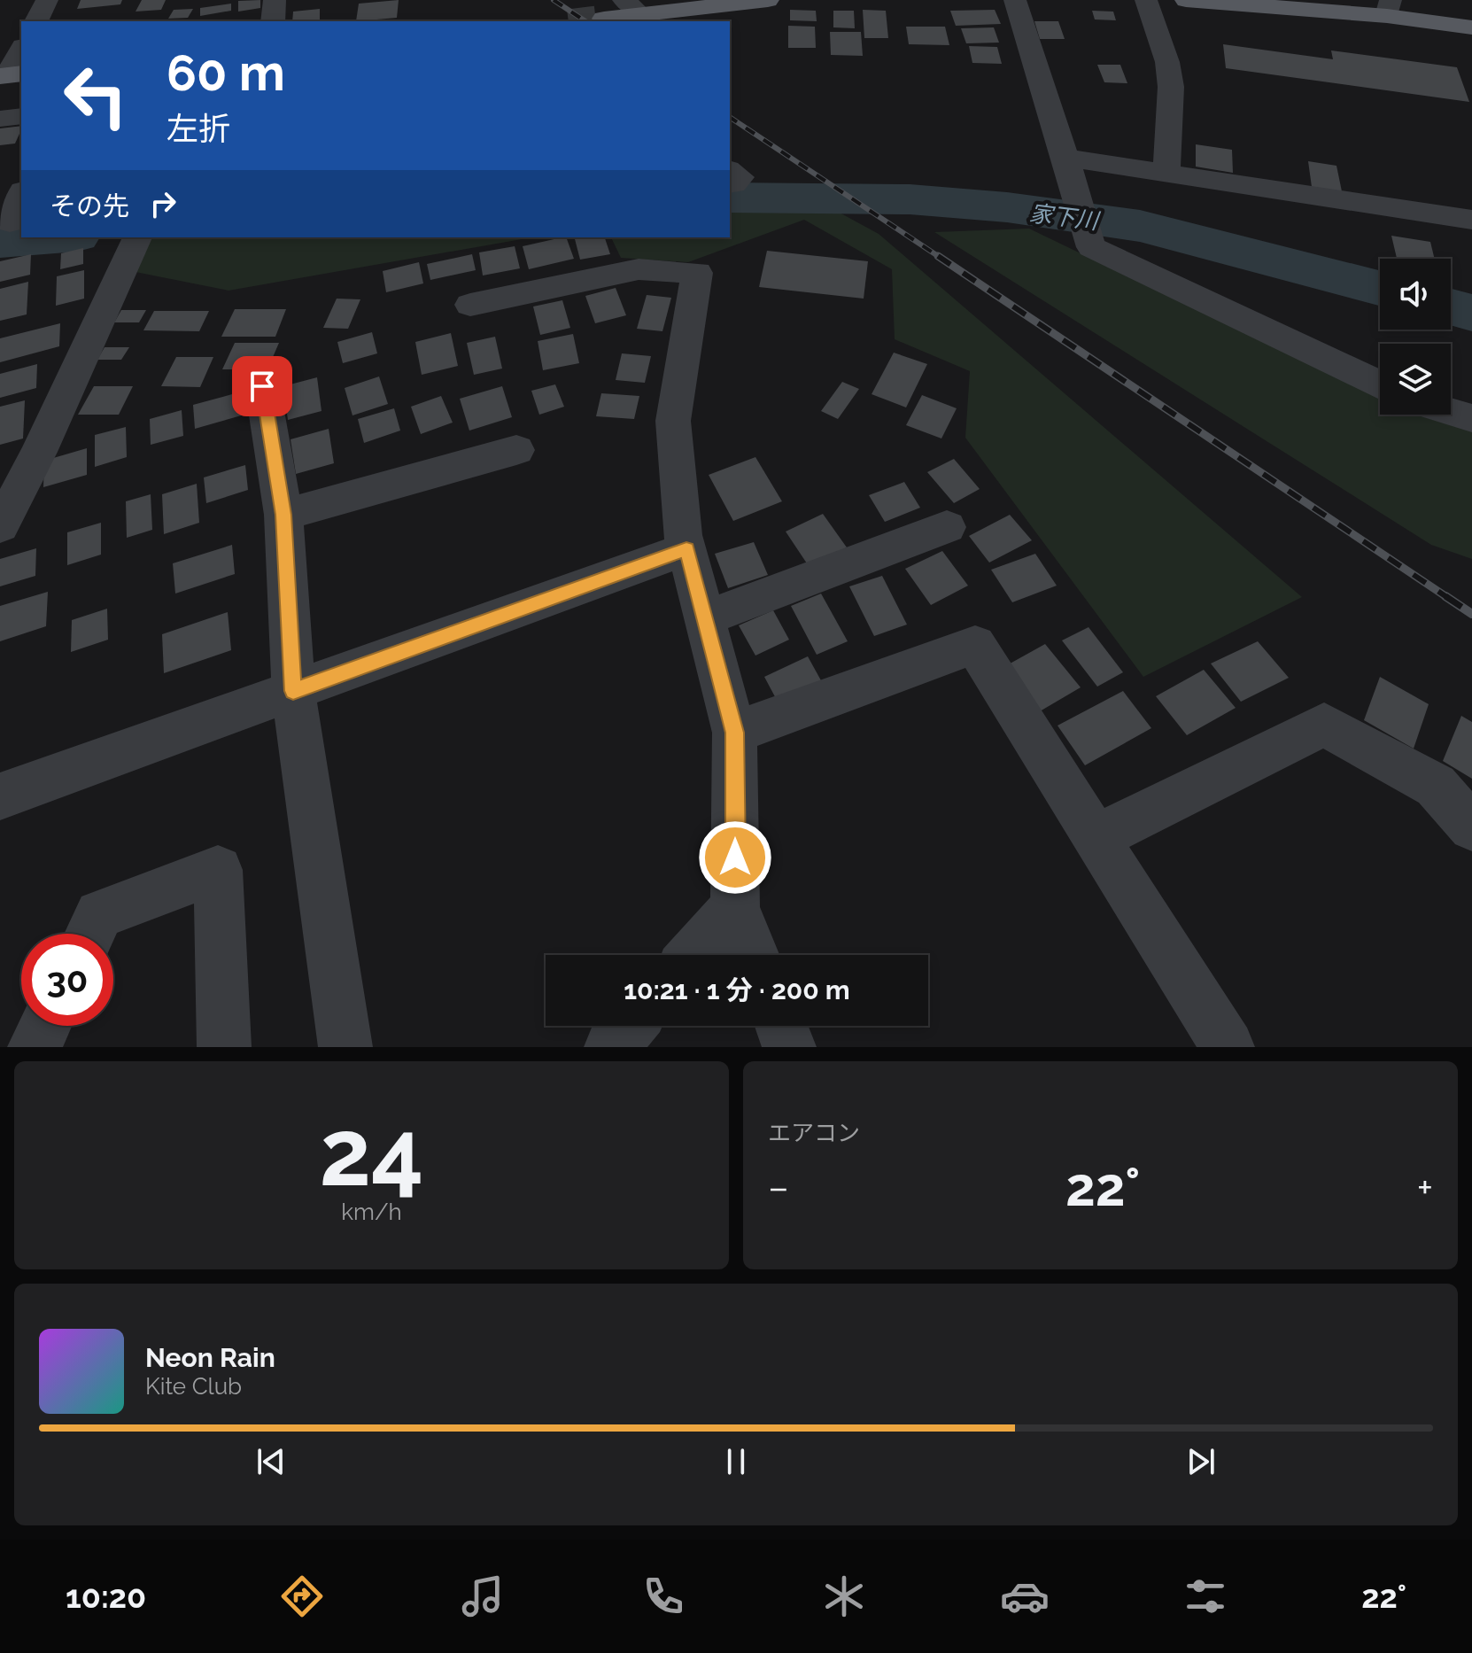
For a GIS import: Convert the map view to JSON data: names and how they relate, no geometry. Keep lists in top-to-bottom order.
{
  "water": ["家下川"],
  "page": {
    "turn": ["60 m", "左折"],
    "then": "その先",
    "limit": "30",
    "trip": "10:21 · 1 分 · 200 m",
    "tile": [
      ["24", "km/h"],
      "エアコン"
    ],
    "heat": ["−", "22°", "+"],
    "song": ["Neon Rain", "Kite Club"],
    "tabs": ["10:20", "22°"]
  }
}
